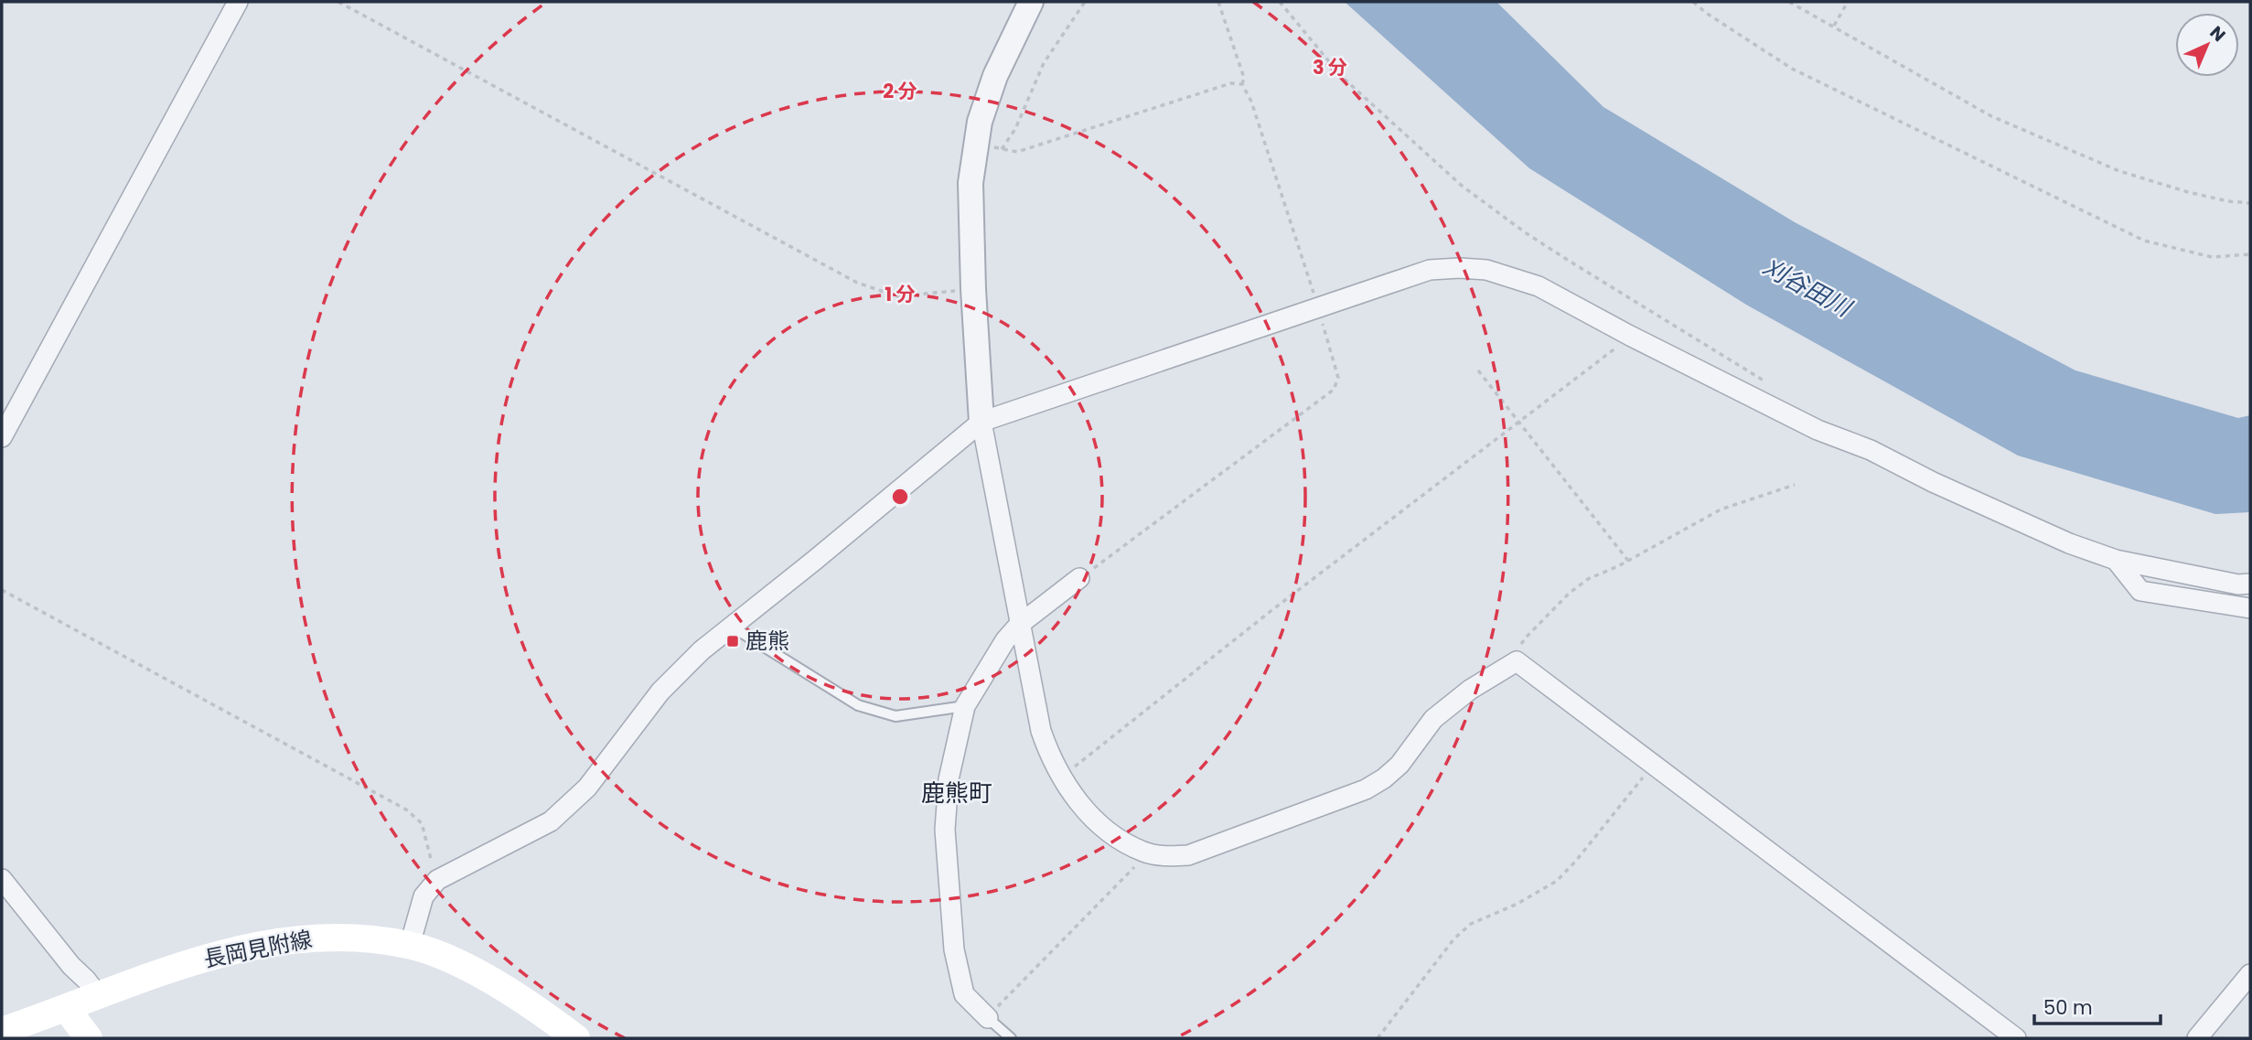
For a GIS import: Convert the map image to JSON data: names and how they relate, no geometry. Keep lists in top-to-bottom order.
{
  "streets": {
    "main road": ["長岡見附線"]
  },
  "districts": ["鹿熊町"],
  "water": ["刈谷田川"],
  "places": {
    "transit": ["鹿熊"]
  },
  "scale_bar": "50 m",
  "north": "top right",
  "rings": ["3 分", "2 分", "1 分"]
}
